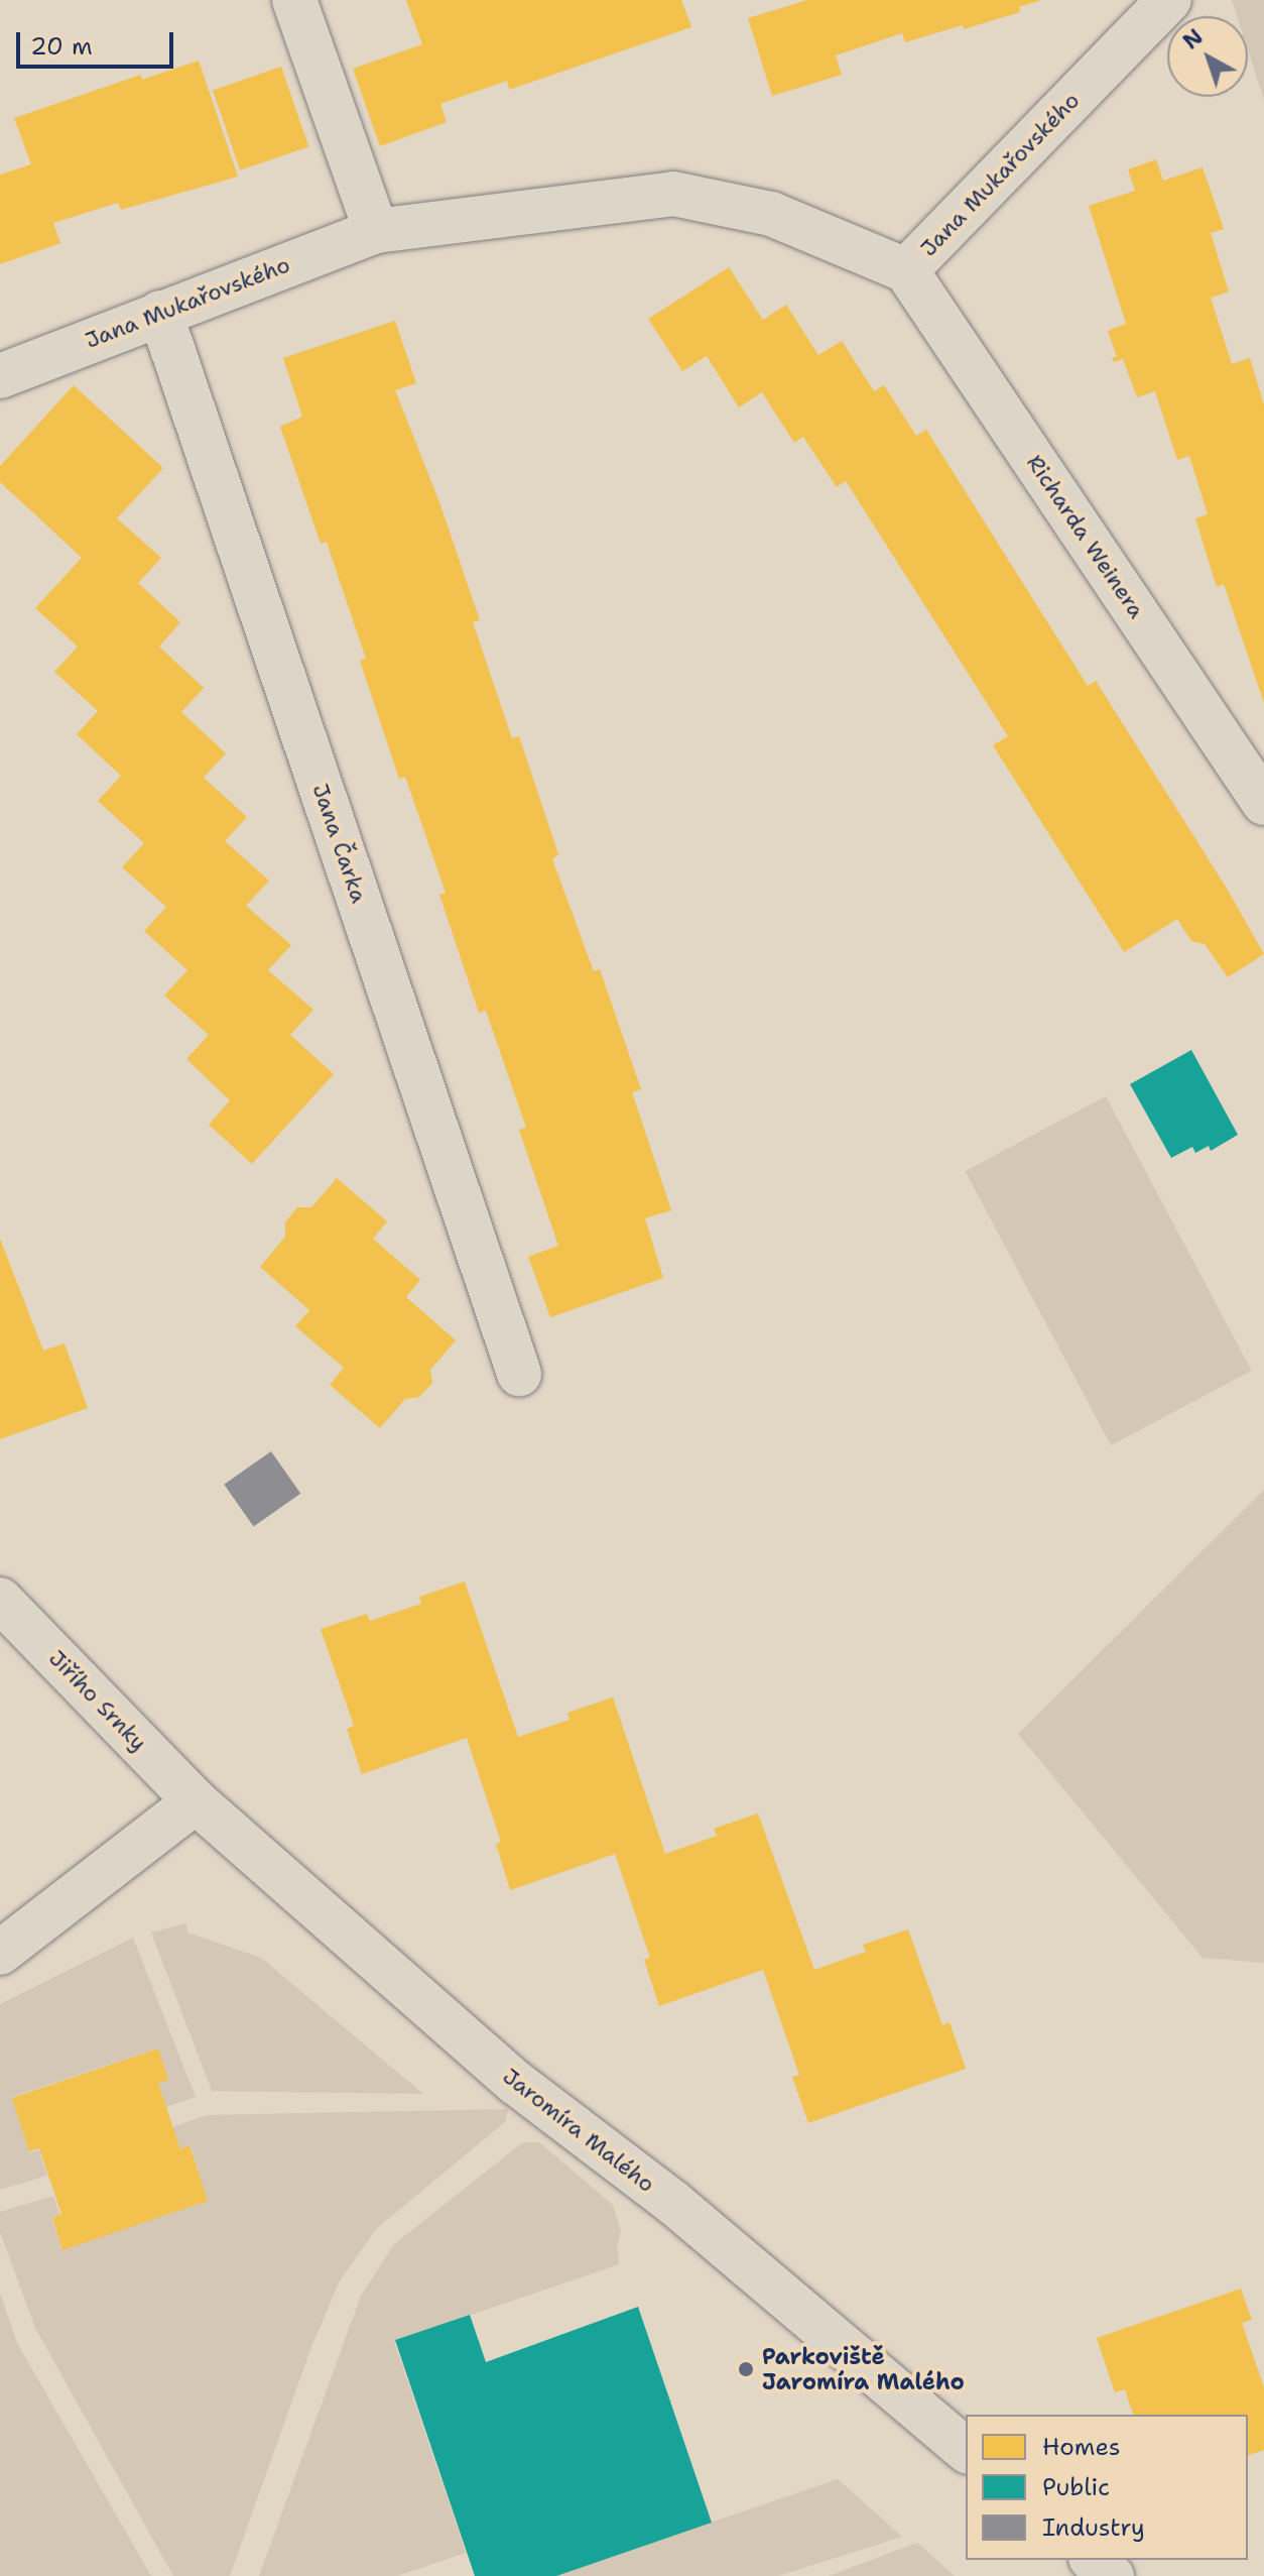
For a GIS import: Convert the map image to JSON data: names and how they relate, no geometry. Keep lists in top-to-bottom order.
{
  "streets": {
    "street": [
      "Jana Mukařovského",
      "Richarda Weinera",
      "Jana Čarka",
      "Jiřího Srnky",
      "Jaromíra Malého"
    ]
  },
  "crossings": [
    ["Jana Mukařovského", "Richarda Weinera"],
    ["Jana Mukařovského", "Jana Čarka"],
    ["Jiřího Srnky", "Jaromíra Malého"]
  ],
  "places": ["Parkoviště Jaromíra Malého"],
  "legend": ["Homes", "Public", "Industry"],
  "scale_bar": "20 m",
  "north": "top left"
}
